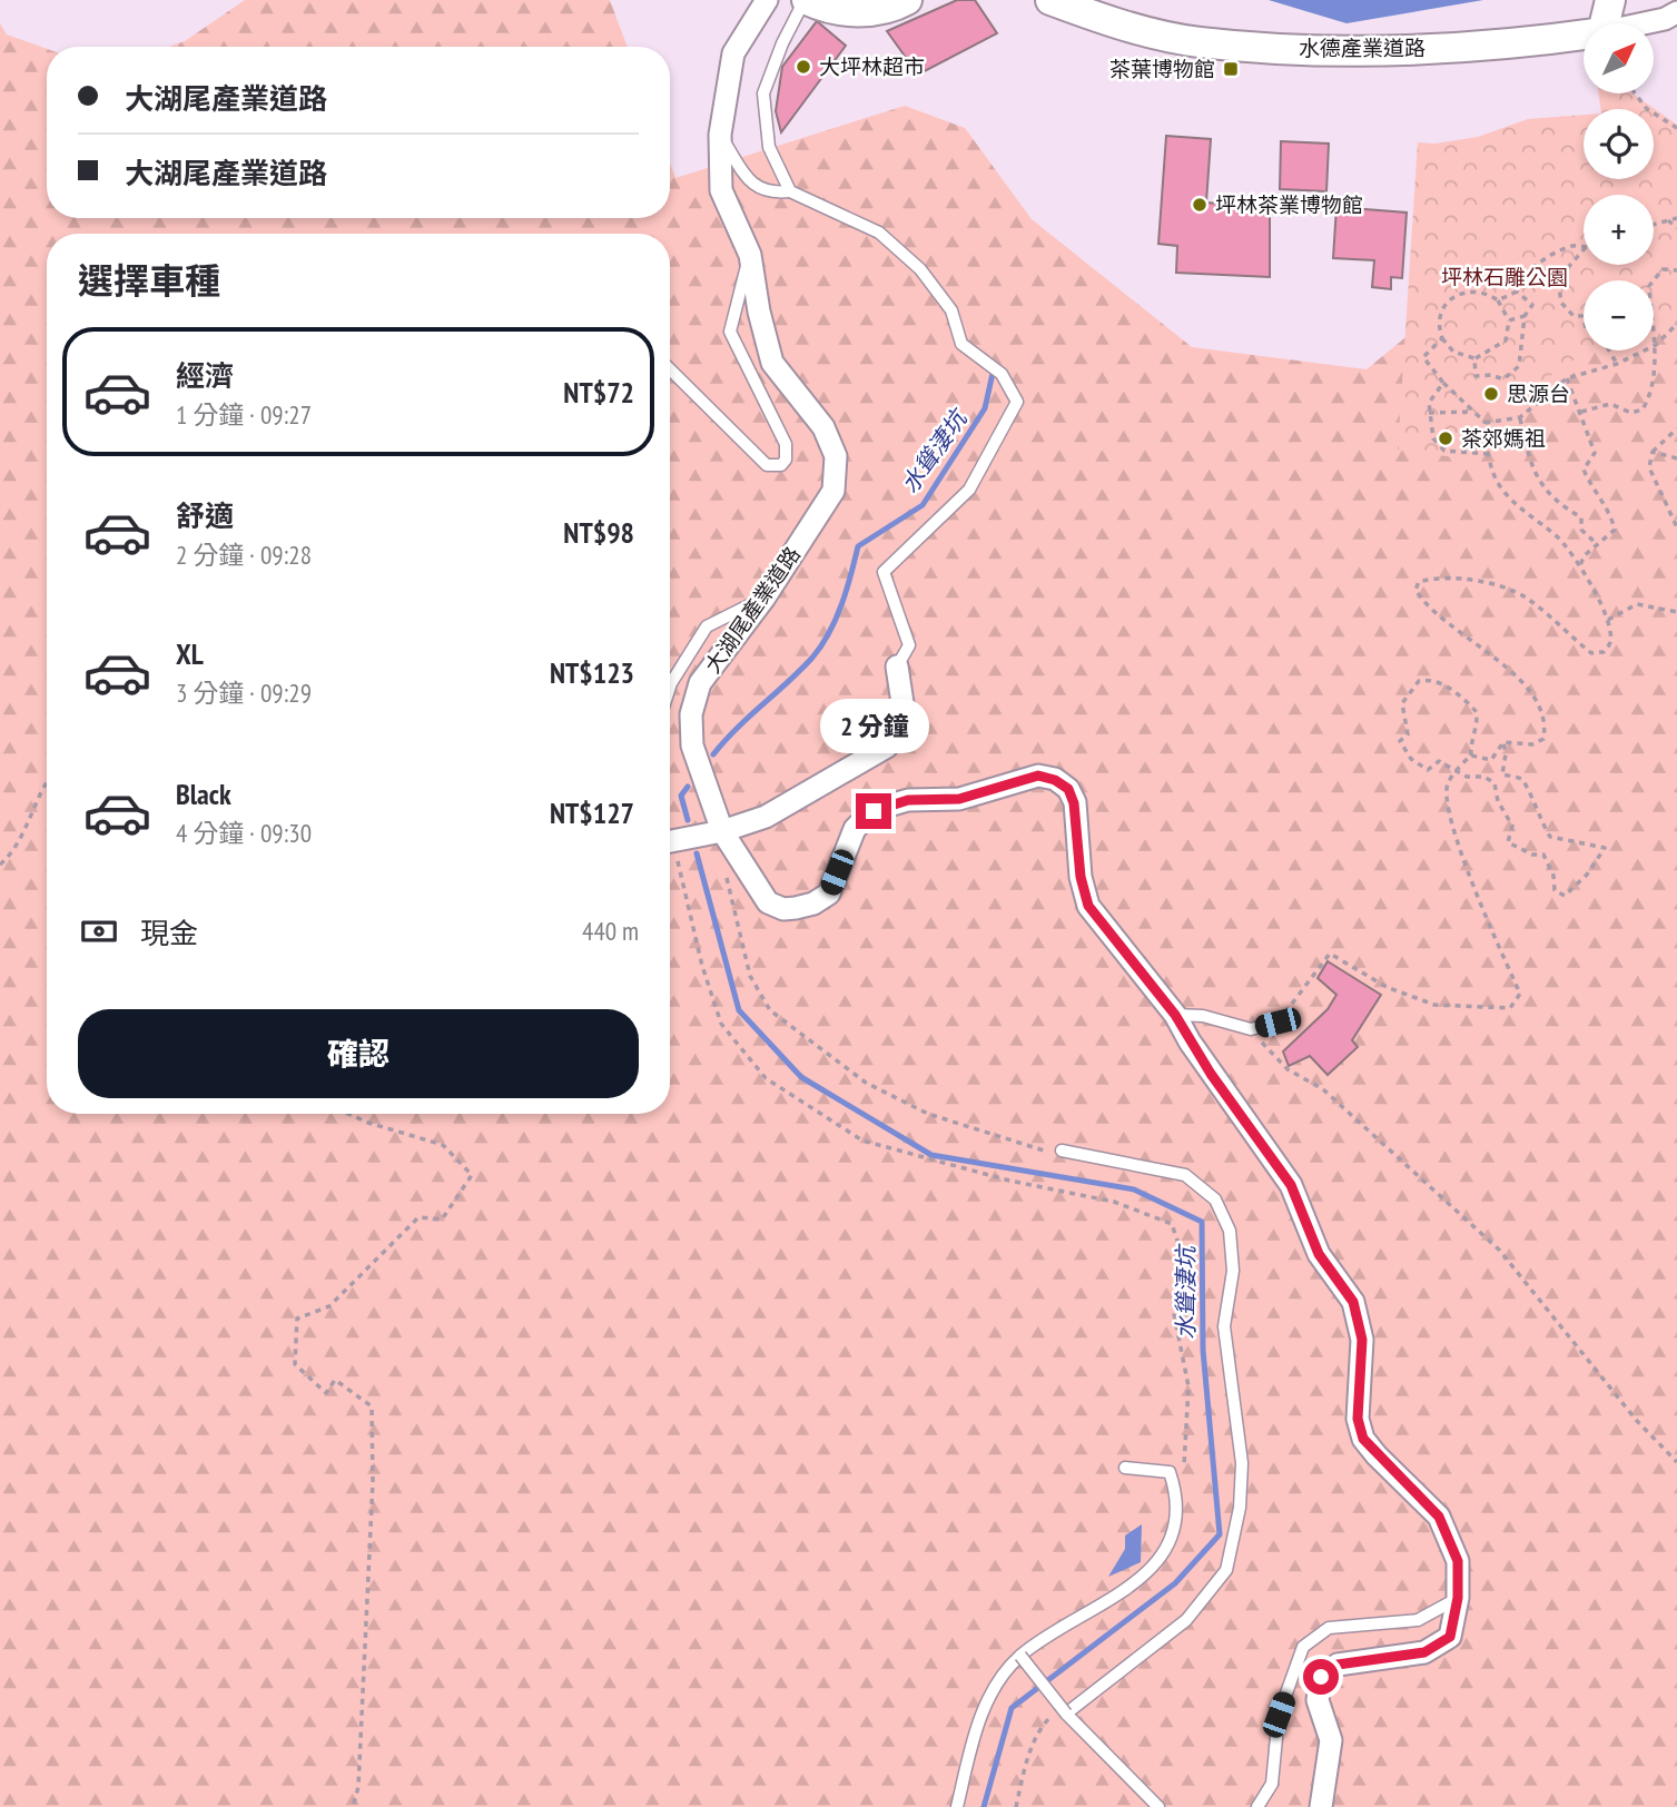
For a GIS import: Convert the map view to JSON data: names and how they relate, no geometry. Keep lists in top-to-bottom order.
{
  "streets": {
    "street": ["水德產業道路", "大湖尾產業道路"]
  },
  "water": ["水聳淒坑"],
  "parks": ["坪林石雕公園"],
  "places": {
    "other": [
      "大坪林超市",
      "坪林茶業博物館",
      "思源台",
      "茶郊媽祖"
    ],
    "transit": ["茶葉博物館"]
  },
  "north": "top right",
  "page": {
    "map_buttons": ["+", "−"],
    "banner": ["大湖尾產業道路", "大湖尾產業道路"],
    "heading": "選擇車種",
    "list": [
      {
        "name": "經濟",
        "note": "1 分鐘 · 09:27",
        "value": "NT$72"
      },
      {
        "name": "舒適",
        "note": "2 分鐘 · 09:28",
        "value": "NT$98"
      },
      {
        "name": "XL",
        "note": "3 分鐘 · 09:29",
        "value": "NT$123"
      },
      {
        "name": "Black",
        "note": "4 分鐘 · 09:30",
        "value": "NT$127"
      }
    ],
    "bubble": "2 分鐘",
    "pay": ["現金", "440 m"],
    "buttons": "確認"
  }
}
